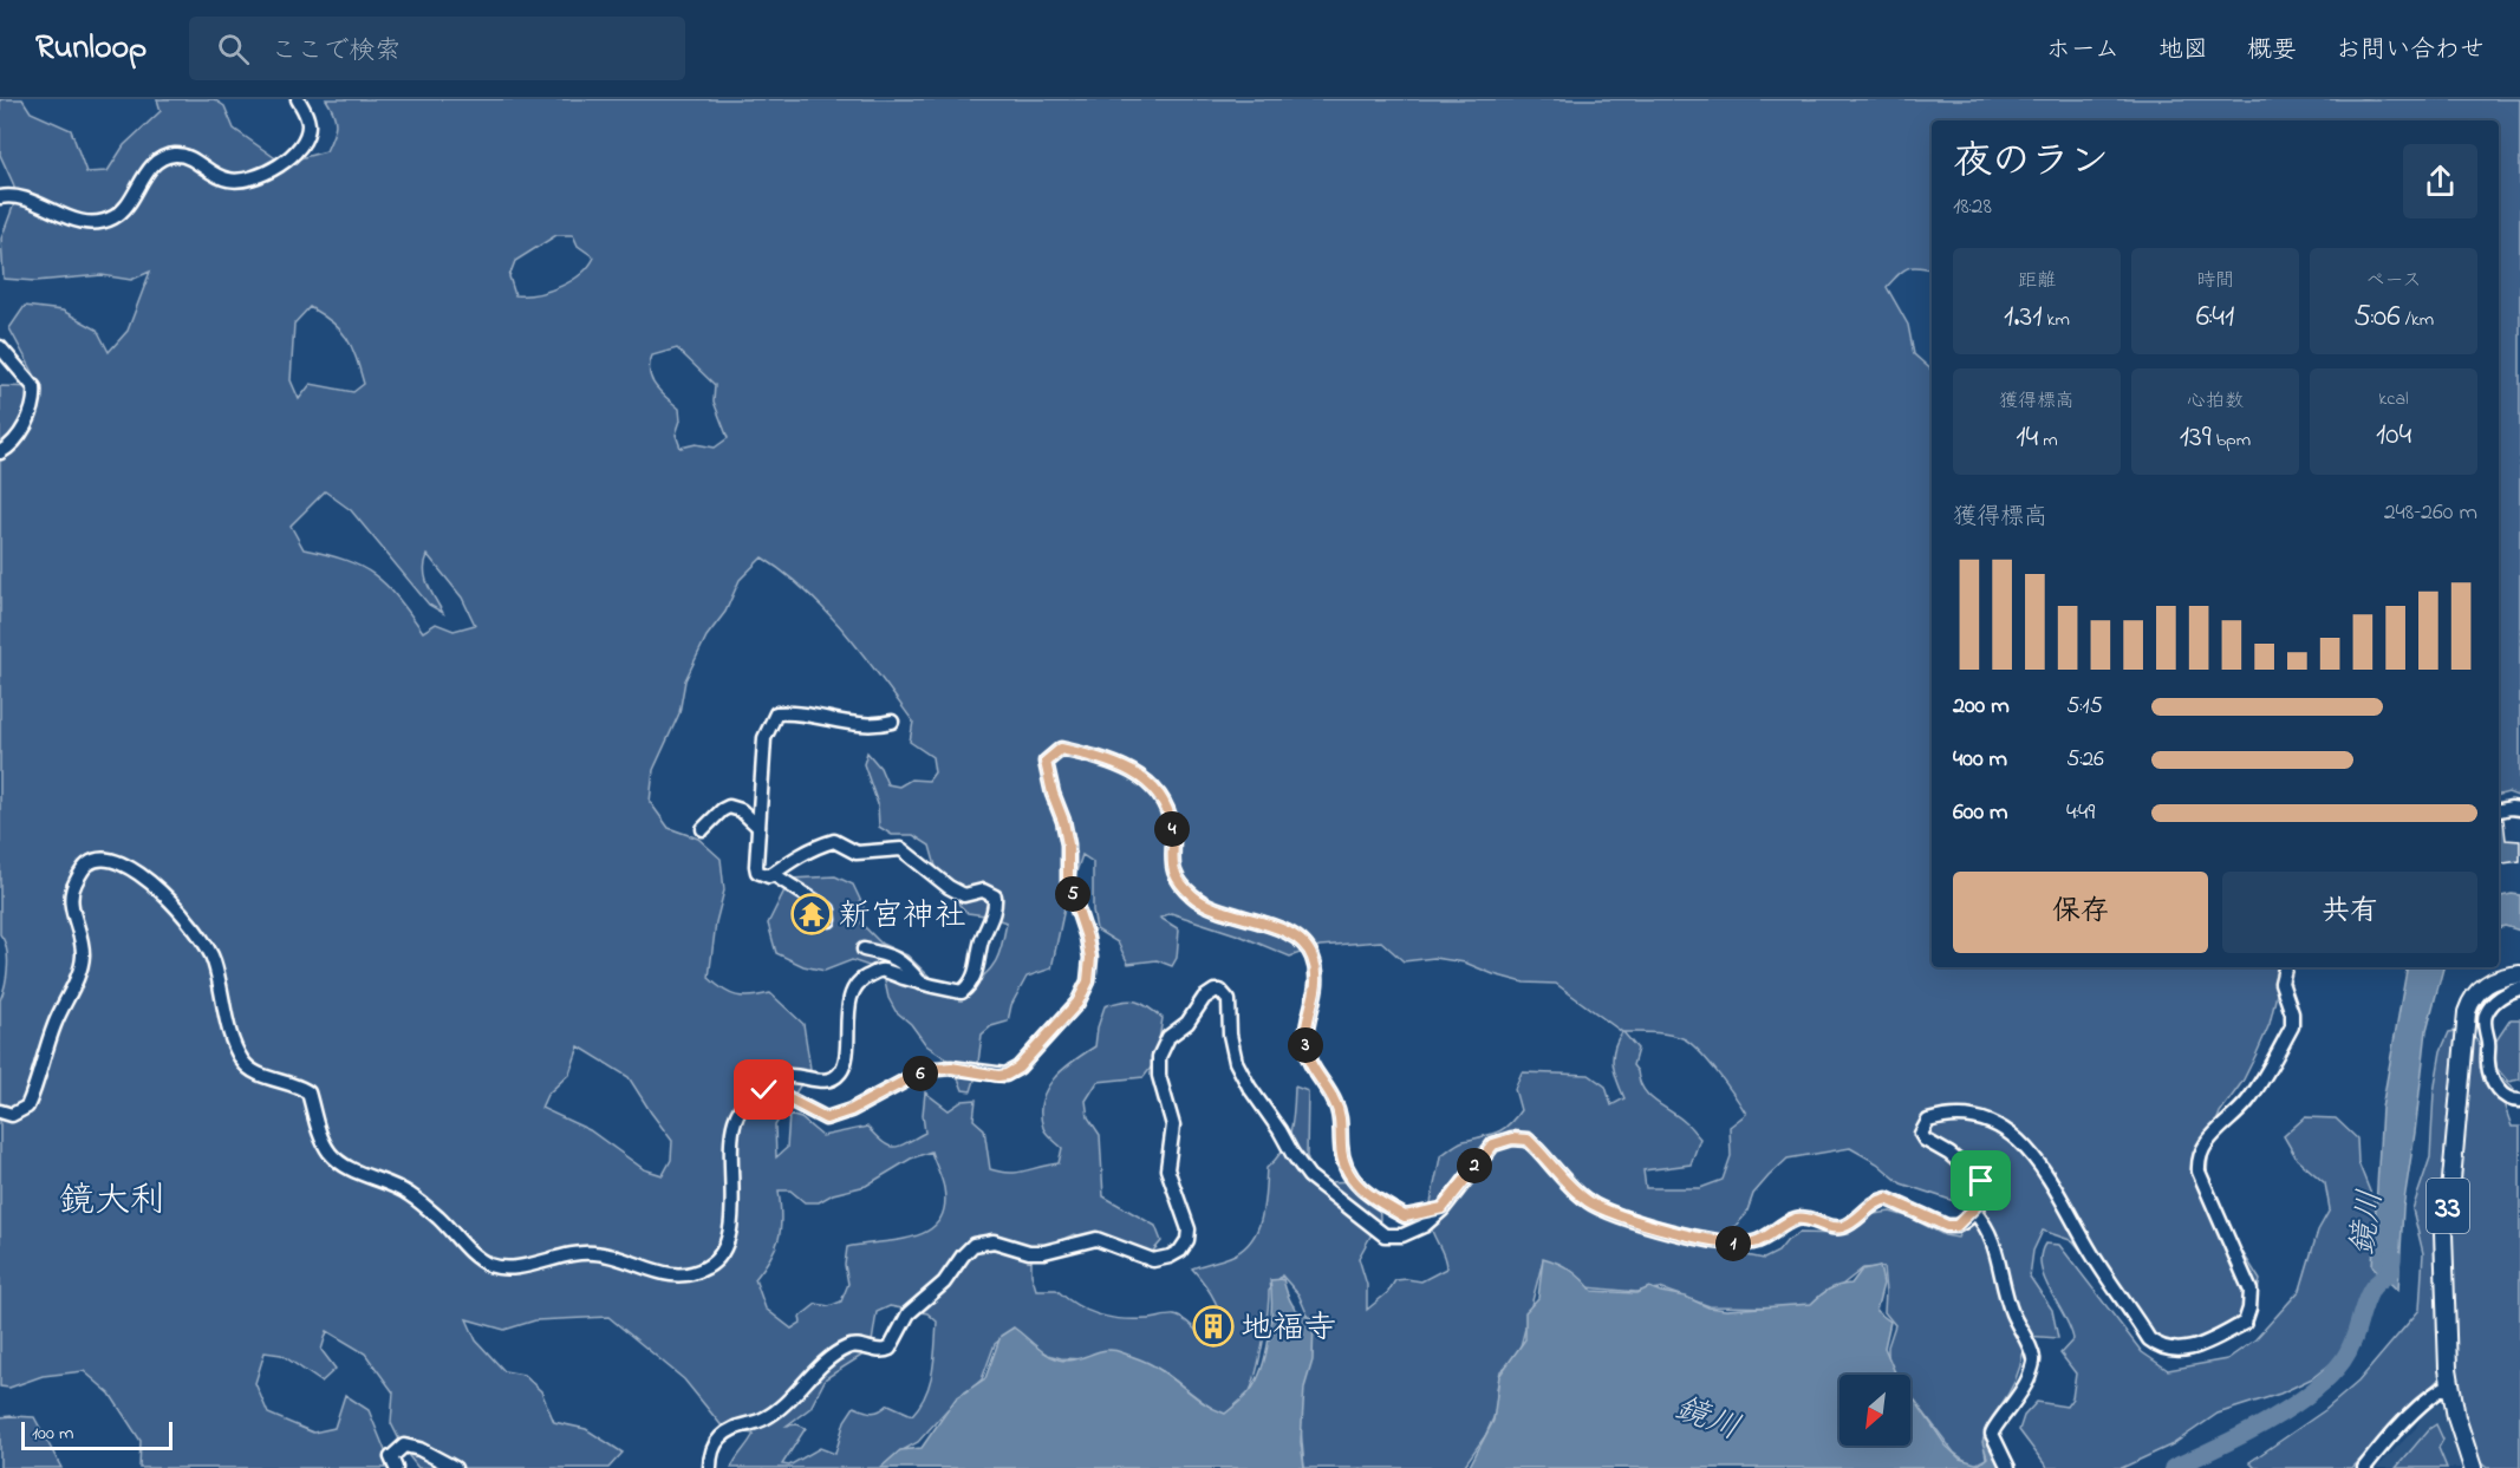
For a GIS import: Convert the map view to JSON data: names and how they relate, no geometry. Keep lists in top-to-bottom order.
{
  "streets": {
    "main road": ["33"]
  },
  "districts": ["鏡大利"],
  "water": ["鏡川"],
  "places": {
    "temple": ["新宮神社"],
    "building": ["地福寺"]
  },
  "scale_bar": "100 m",
  "north": "bottom left",
  "page": {
    "header": "Runloop",
    "search": "ここで検索",
    "nav": [
      "ホーム",
      "地図",
      "概要",
      "お問い合わせ"
    ],
    "heading": ["夜のラン", "18:28"],
    "stats": [
      ["距離", "1.31 km"],
      ["時間", "6:41"],
      ["ペース", "5:06 /km"],
      ["獲得標高", "14 m"],
      ["心拍数", "139 bpm"],
      ["kcal", "104"]
    ],
    "chart": ["獲得標高", "248–260 m"],
    "list": [
      {
        "name": "200 m",
        "note": "5:15"
      },
      {
        "name": "400 m",
        "note": "5:26"
      },
      {
        "name": "600 m",
        "note": "4:49"
      }
    ],
    "pins": [
      "4",
      "5",
      "3",
      "6",
      "2",
      "1"
    ],
    "buttons": ["保存", "共有"],
    "scale": "100 m"
  }
}
